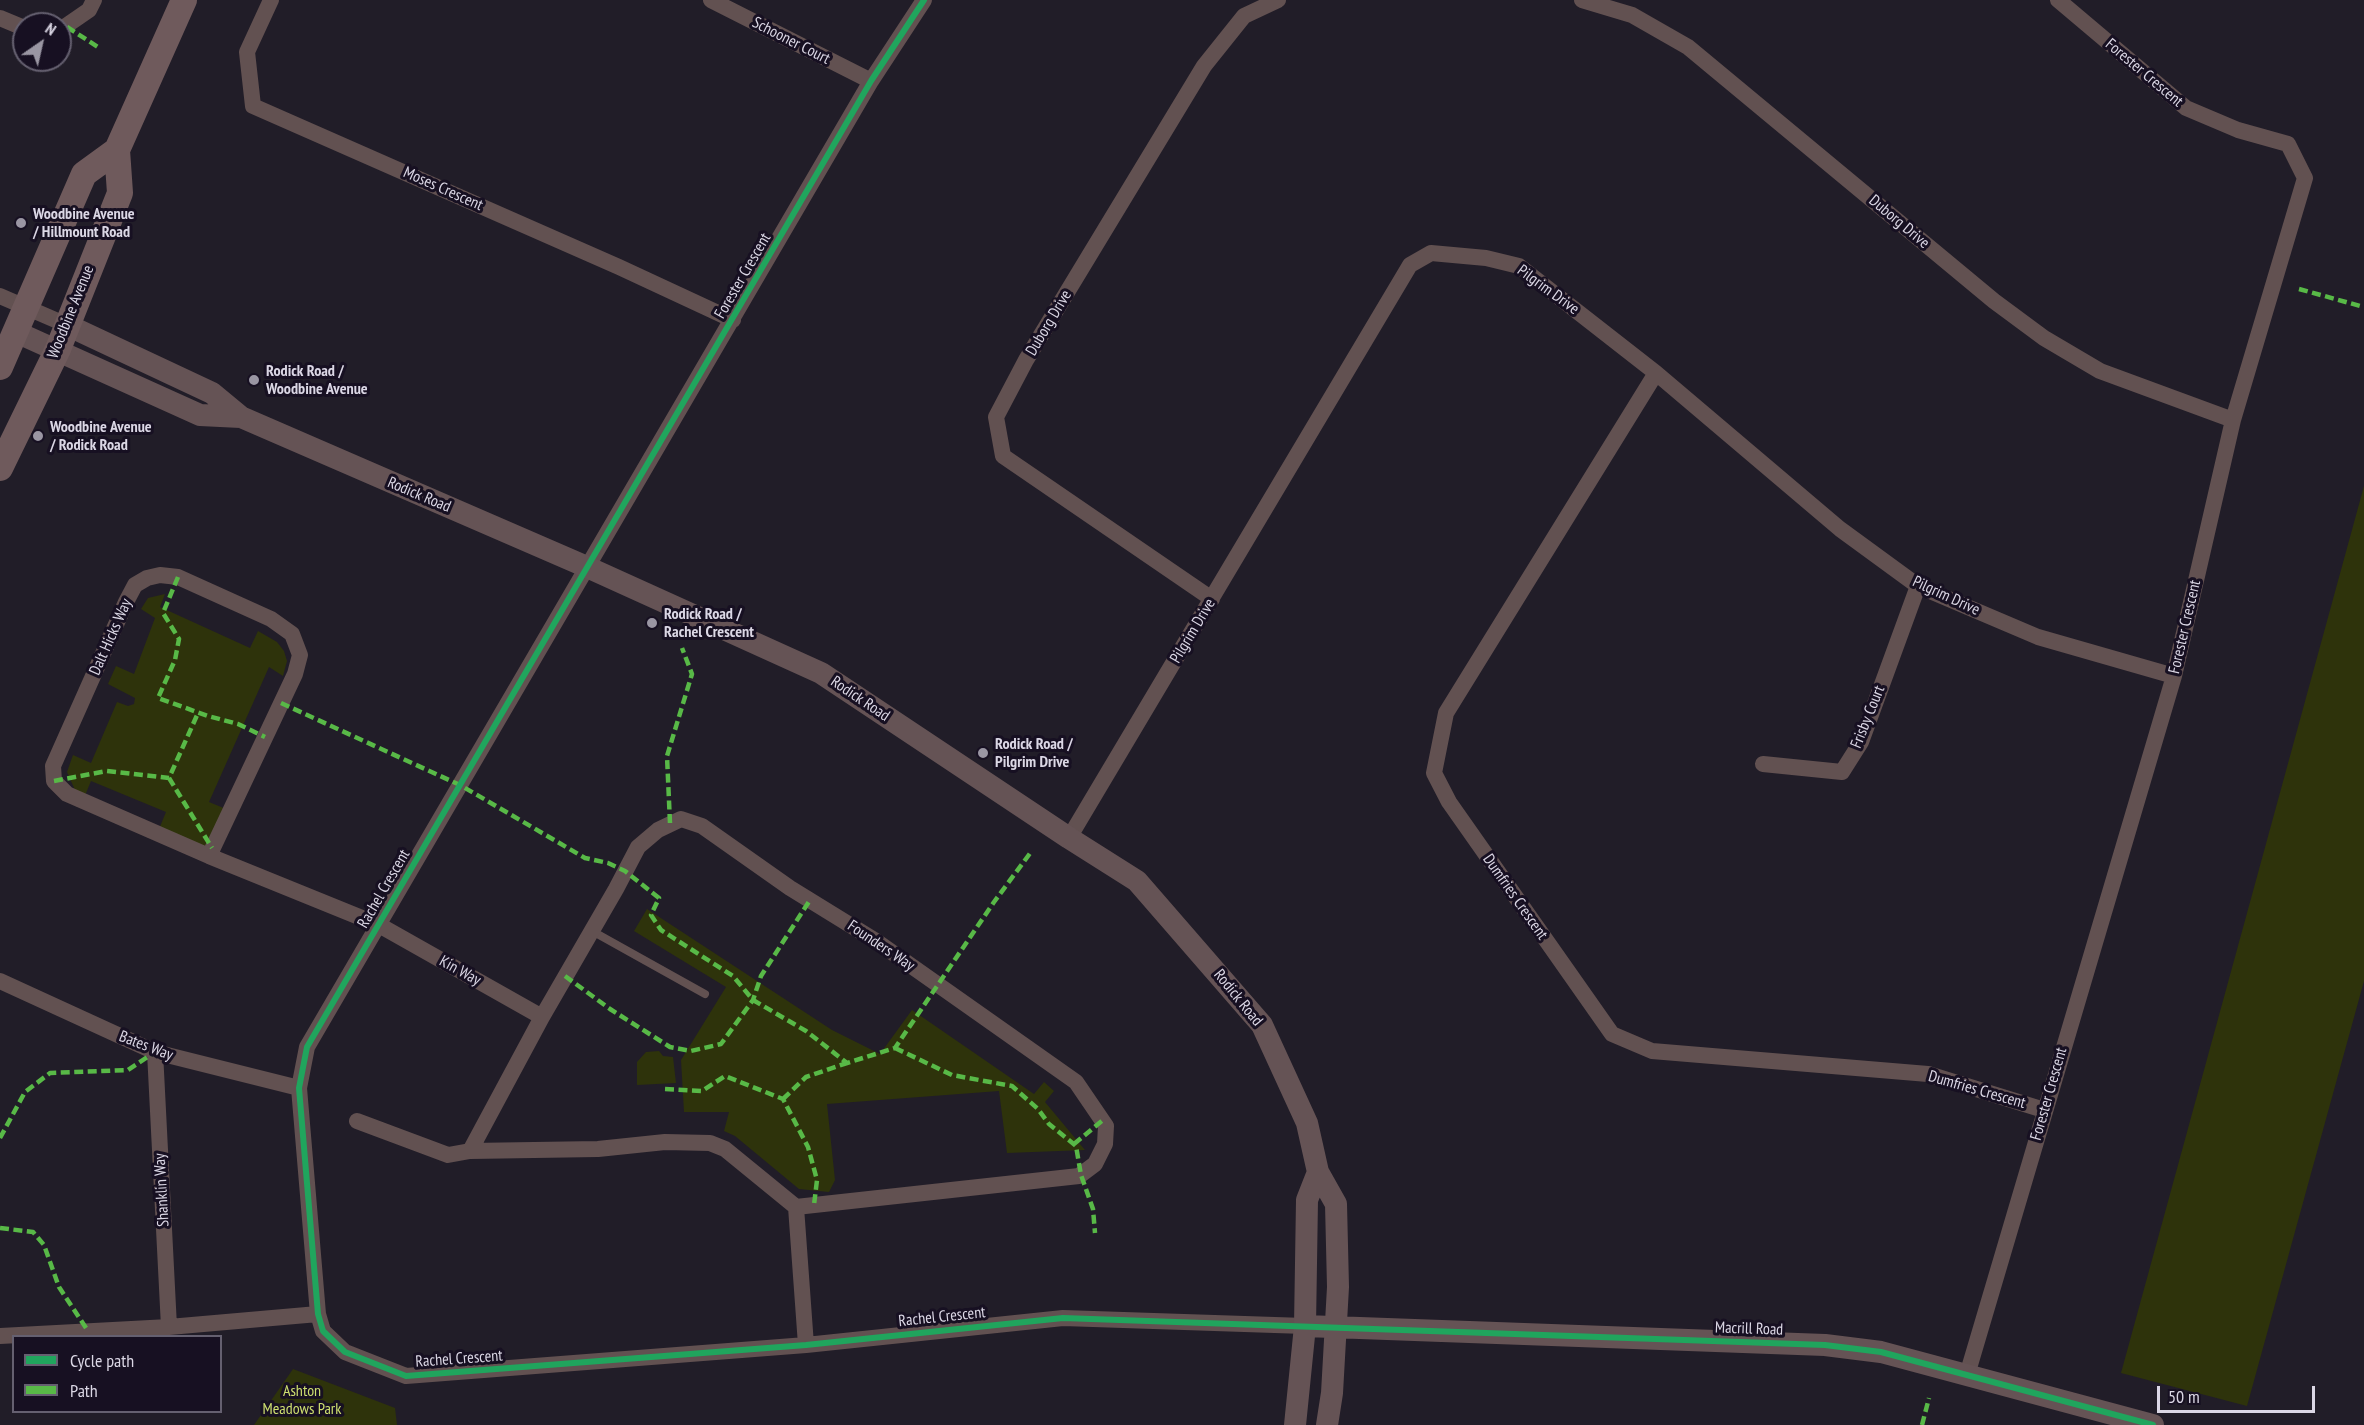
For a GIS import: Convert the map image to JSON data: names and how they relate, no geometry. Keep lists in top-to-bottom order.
{
  "streets": {
    "main road": ["Woodbine Avenue", "Rodick Road", "Macrill Road"],
    "street": [
      "Schooner Court",
      "Forester Crescent",
      "Moses Crescent",
      "Duborg Drive",
      "Pilgrim Drive",
      "Dalt Hicks Way",
      "Frisby Court",
      "Rachel Crescent",
      "Dumfries Crescent",
      "Founders Way",
      "Kin Way",
      "Bates Way",
      "Shanklin Way"
    ]
  },
  "crossings": [
    ["Schooner Court", "Forester Crescent"],
    ["Forester Crescent", "Moses Crescent"],
    ["Forester Crescent", "Duborg Drive"],
    ["Forester Crescent", "Pilgrim Drive"],
    ["Forester Crescent", "Rodick Road"],
    ["Forester Crescent", "Rachel Crescent"],
    ["Forester Crescent", "Dumfries Crescent"],
    ["Forester Crescent", "Macrill Road"],
    ["Duborg Drive", "Pilgrim Drive"],
    ["Pilgrim Drive", "Rodick Road"],
    ["Pilgrim Drive", "Frisby Court"],
    ["Pilgrim Drive", "Dumfries Crescent"],
    ["Woodbine Avenue", "Rodick Road"],
    ["Rodick Road", "Rachel Crescent"],
    ["Rodick Road", "Macrill Road"],
    ["Dalt Hicks Way", "Rachel Crescent"],
    ["Dalt Hicks Way", "Kin Way"],
    ["Rachel Crescent", "Kin Way"],
    ["Rachel Crescent", "Bates Way"],
    ["Rachel Crescent", "Macrill Road"],
    ["Founders Way", "Kin Way"],
    ["Bates Way", "Shanklin Way"]
  ],
  "parks": ["Ashton Meadows Park"],
  "places": [
    "Woodbine Avenue / Hillmount Road",
    "Rodick Road / Woodbine Avenue",
    "Woodbine Avenue / Rodick Road",
    "Rodick Road / Rachel Crescent",
    "Rodick Road / Pilgrim Drive"
  ],
  "legend": ["Cycle path", "Path"],
  "scale_bar": "50 m",
  "north": "top right"
}
